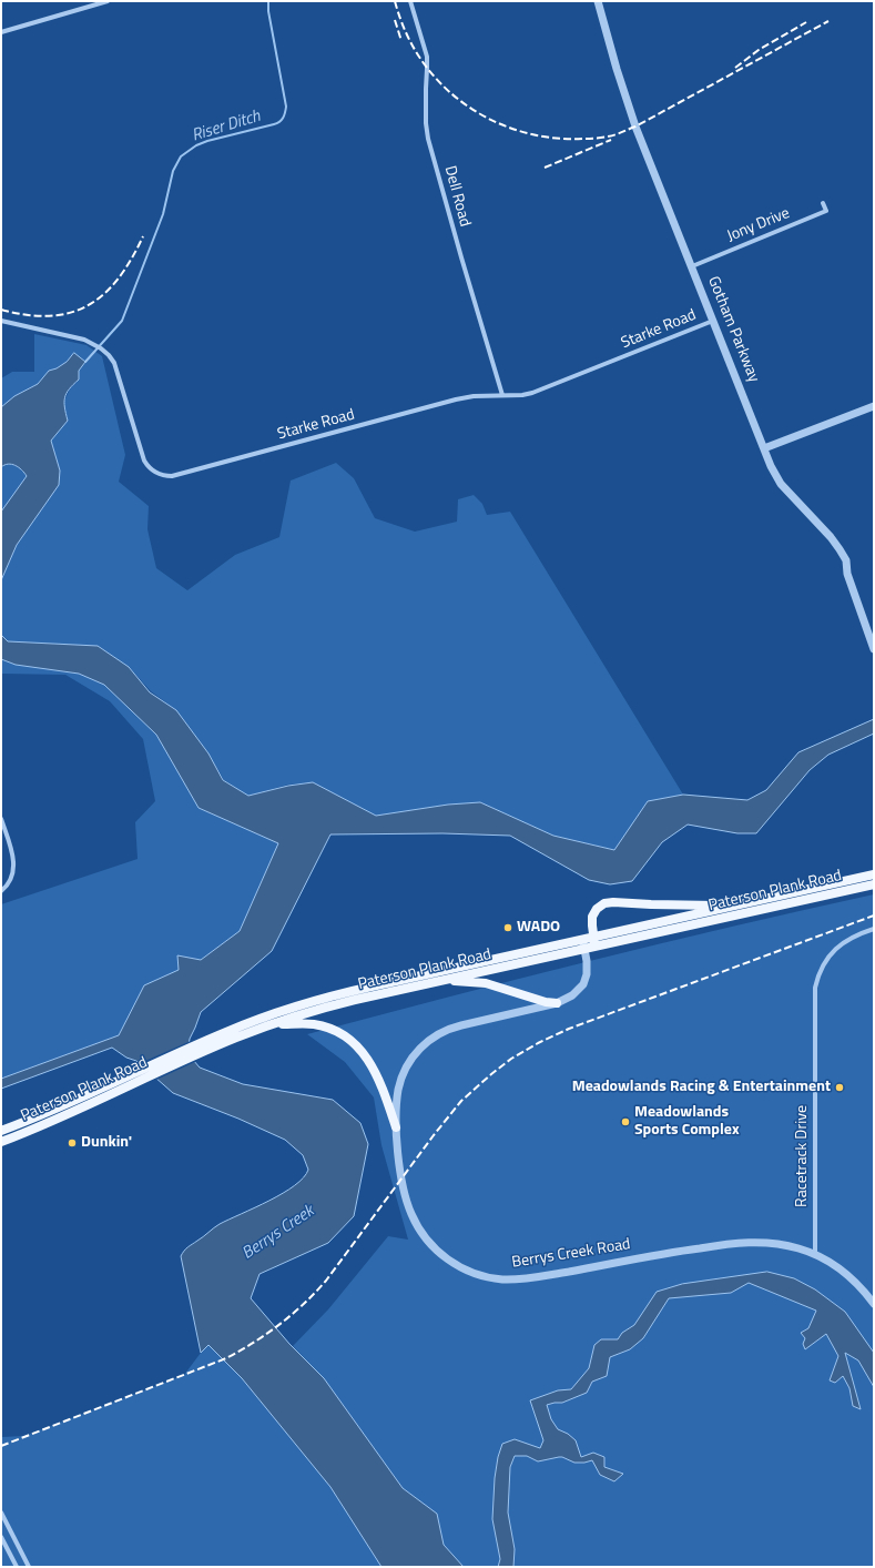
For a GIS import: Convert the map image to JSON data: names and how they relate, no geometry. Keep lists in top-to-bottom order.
{
  "streets": {
    "main road": ["Paterson Plank Road"],
    "street": [
      "Dell Road",
      "Jony Drive",
      "Starke Road",
      "Gotham Parkway",
      "Racetrack Drive",
      "Berrys Creek Road"
    ]
  },
  "crossings": [
    ["Dell Road", "Starke Road"],
    ["Jony Drive", "Gotham Parkway"],
    ["Starke Road", "Gotham Parkway"],
    ["Paterson Plank Road", "Berrys Creek Road"],
    ["Racetrack Drive", "Berrys Creek Road"]
  ],
  "water": ["Riser Ditch", "Berrys Creek"],
  "places": [
    "WADO",
    "Meadowlands Racing & Entertainment",
    "Meadowlands Sports Complex",
    "Dunkin'"
  ]
}
